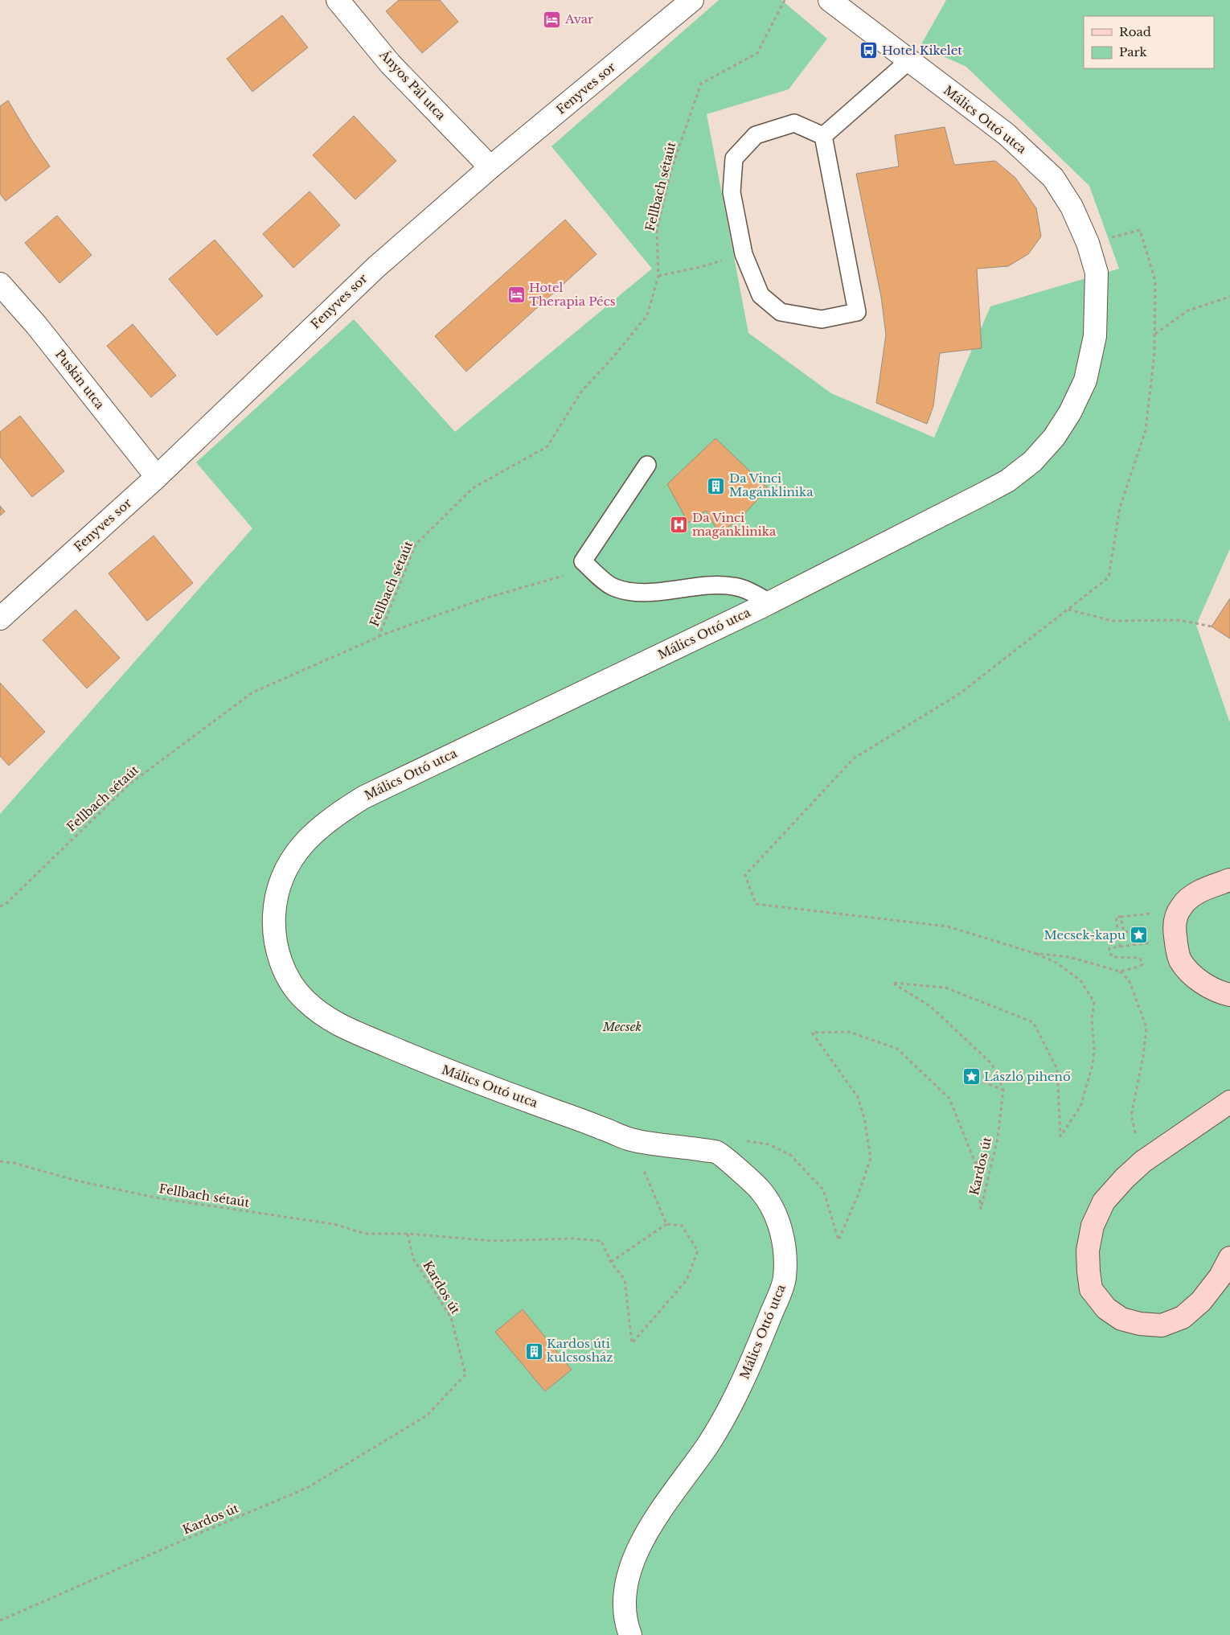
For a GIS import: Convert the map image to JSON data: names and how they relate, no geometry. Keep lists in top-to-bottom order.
{
  "streets": {
    "street": [
      "Ányos Pál utca",
      "Fenyves sor",
      "Málics Ottó utca",
      "Puskin utca"
    ],
    "path": ["Fellbach sétaút", "Kardos út"]
  },
  "crossings": [
    ["Ányos Pál utca", "Fenyves sor"],
    ["Fenyves sor", "Puskin utca"],
    ["Málics Ottó utca", "Kardos út"],
    ["Fellbach sétaút", "Kardos út"]
  ],
  "parks": ["Mecsek"],
  "places": {
    "hotel": ["Avar", "Hotel Therapia Pécs"],
    "bus stop": ["Hotel Kikelet"],
    "building": ["Da Vinci Magánklinika", "Kardos úti kulcsosház"],
    "hospital": ["Da Vinci magánklinika"],
    "place": ["Mecsek-kapu", "László pihenő"]
  },
  "legend": ["Road", "Park"]
}
